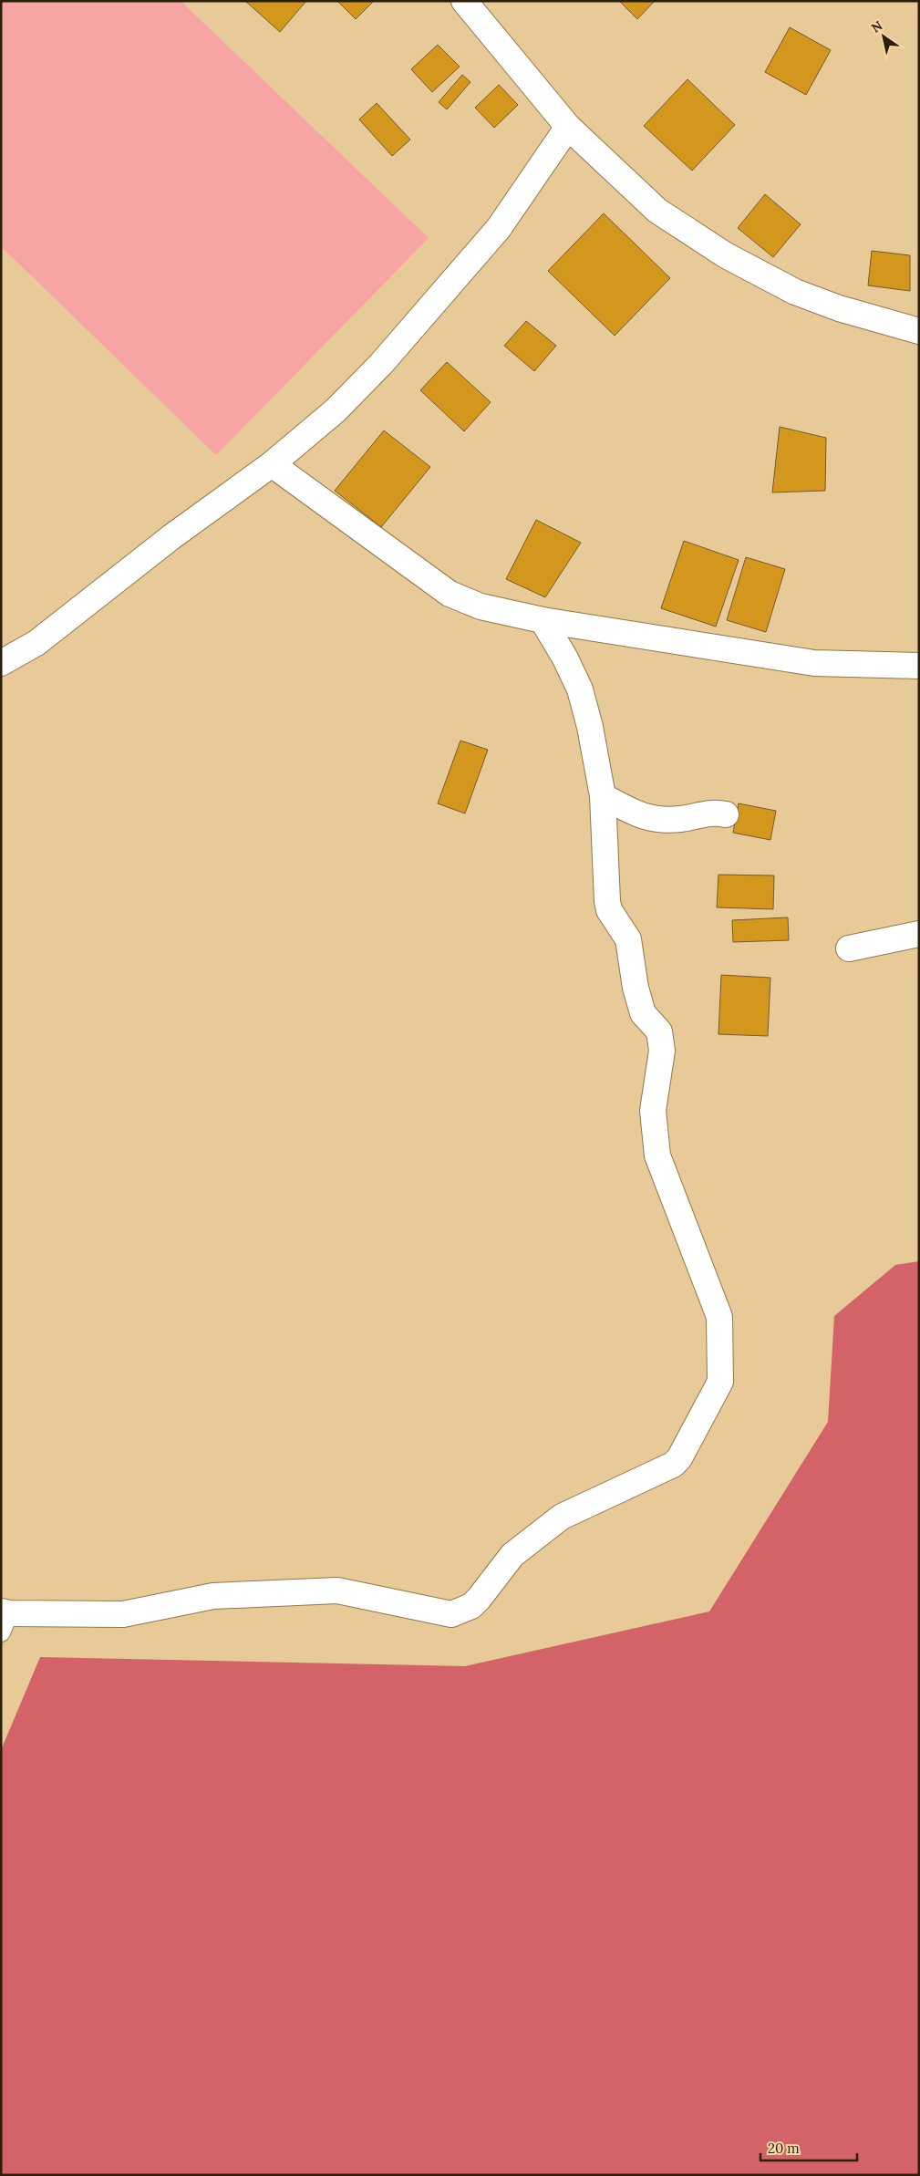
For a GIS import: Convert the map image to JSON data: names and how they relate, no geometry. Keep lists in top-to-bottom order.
{
  "scale_bar": "20 m",
  "north": "top left"
}
